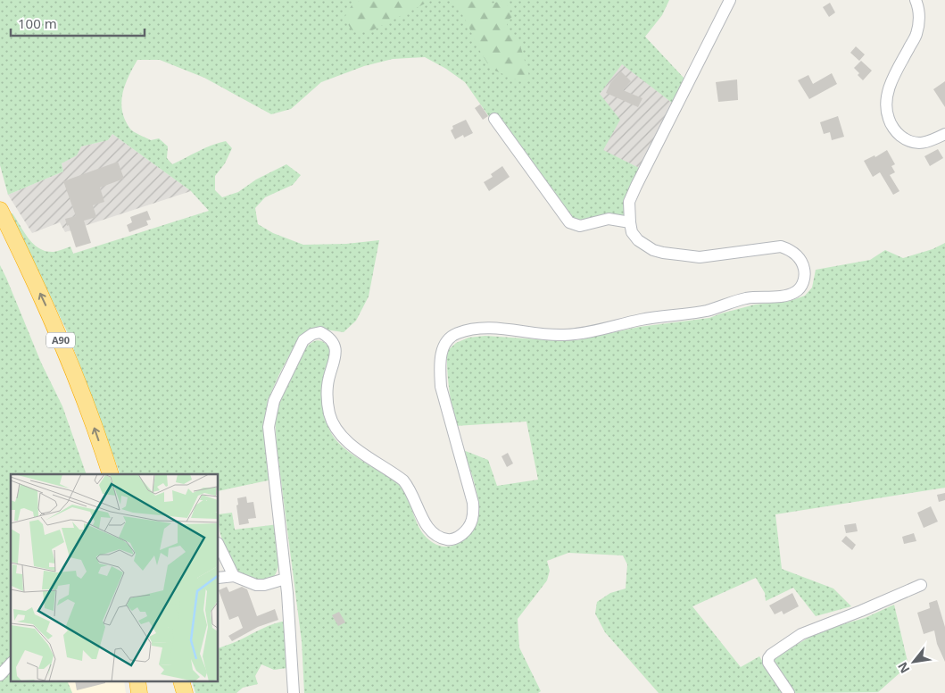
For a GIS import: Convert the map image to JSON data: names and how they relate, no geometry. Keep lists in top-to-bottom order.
{
  "streets": {
    "highway": ["Α90"]
  },
  "scale_bar": "100 m",
  "north": "bottom left"
}
